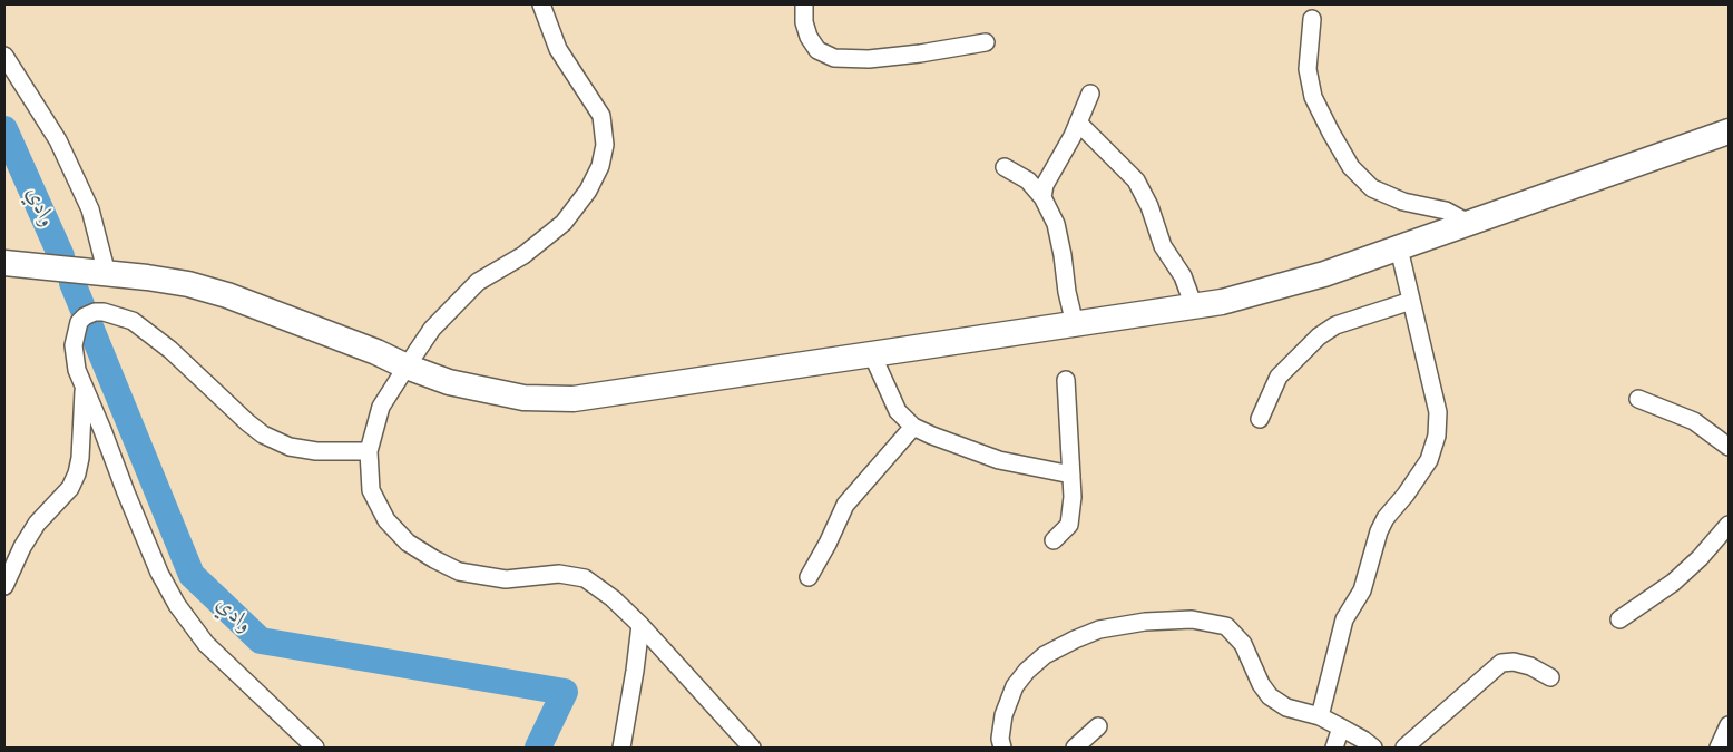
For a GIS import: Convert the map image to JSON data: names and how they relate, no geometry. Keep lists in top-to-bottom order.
{
  "water": ["وادي"]
}
